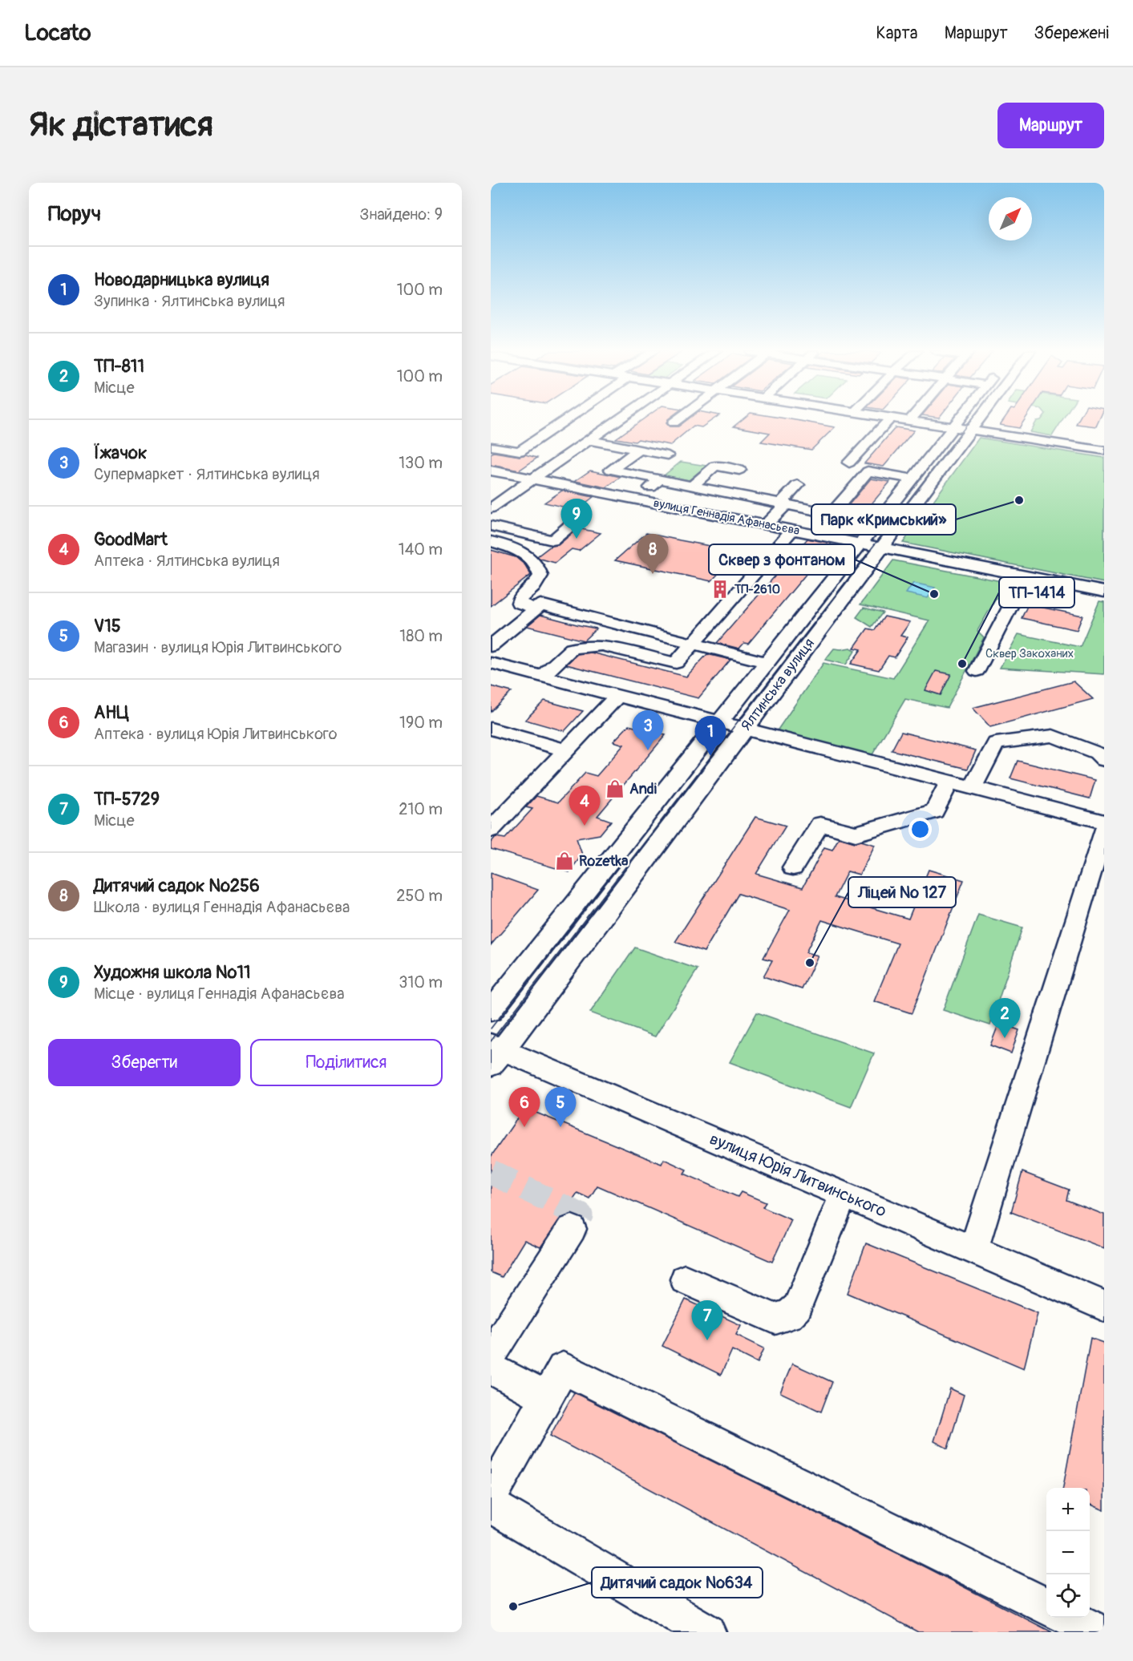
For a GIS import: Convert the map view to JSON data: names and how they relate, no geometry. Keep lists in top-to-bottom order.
{
  "streets": {
    "street": ["вулиця Геннадія Афанасьєва", "Ялтинська вулиця", "вулиця Юрія Литвинського"]
  },
  "crossings": [
    ["вулиця Геннадія Афанасьєва", "Ялтинська вулиця"],
    ["Ялтинська вулиця", "вулиця Юрія Литвинського"]
  ],
  "parks": ["Сквер Закоханих"],
  "places": {
    "other": [
      "Парк «Кримський»",
      "Сквер з фонтаном",
      "ТП-1414",
      "Ліцей № 127",
      "Дитячий садок №634"
    ],
    "building": ["ТП-2610"],
    "shop": ["Andi", "Rozetka"]
  },
  "north": "top right",
  "page": {
    "header": "Locato",
    "nav": ["Карта", "Маршрут", "Збережені"],
    "buttons": [
      "Маршрут",
      ["Зберегти", "Поділитися"]
    ],
    "title": "Як дістатися",
    "heading": ["Поруч", "Знайдено: 9"],
    "list": [
      {
        "mark": "1",
        "name": "Новодарницька вулиця",
        "note": "Зупинка · Ялтинська вулиця",
        "value": "100 m"
      },
      {
        "mark": "2",
        "name": "ТП-811",
        "note": "Місце",
        "value": "100 m"
      },
      {
        "mark": "3",
        "name": "Їжачок",
        "note": "Супермаркет · Ялтинська вулиця",
        "value": "130 m"
      },
      {
        "mark": "4",
        "name": "GoodMart",
        "note": "Аптека · Ялтинська вулиця",
        "value": "140 m"
      },
      {
        "mark": "5",
        "name": "V15",
        "note": "Магазин · вулиця Юрія Литвинського",
        "value": "180 m"
      },
      {
        "mark": "6",
        "name": "АНЦ",
        "note": "Аптека · вулиця Юрія Литвинського",
        "value": "190 m"
      },
      {
        "mark": "7",
        "name": "ТП-5729",
        "note": "Місце",
        "value": "210 m"
      },
      {
        "mark": "8",
        "name": "Дитячий садок №256",
        "note": "Школа · вулиця Геннадія Афанасьєва",
        "value": "250 m"
      },
      {
        "mark": "9",
        "name": "Художня школа №11",
        "note": "Місце · вулиця Геннадія Афанасьєва",
        "value": "310 m"
      }
    ],
    "pins": [
      "9",
      "8",
      "3",
      "1",
      "4",
      "2",
      "5",
      "6",
      "7"
    ],
    "map_buttons": ["+", "−"]
  }
}
